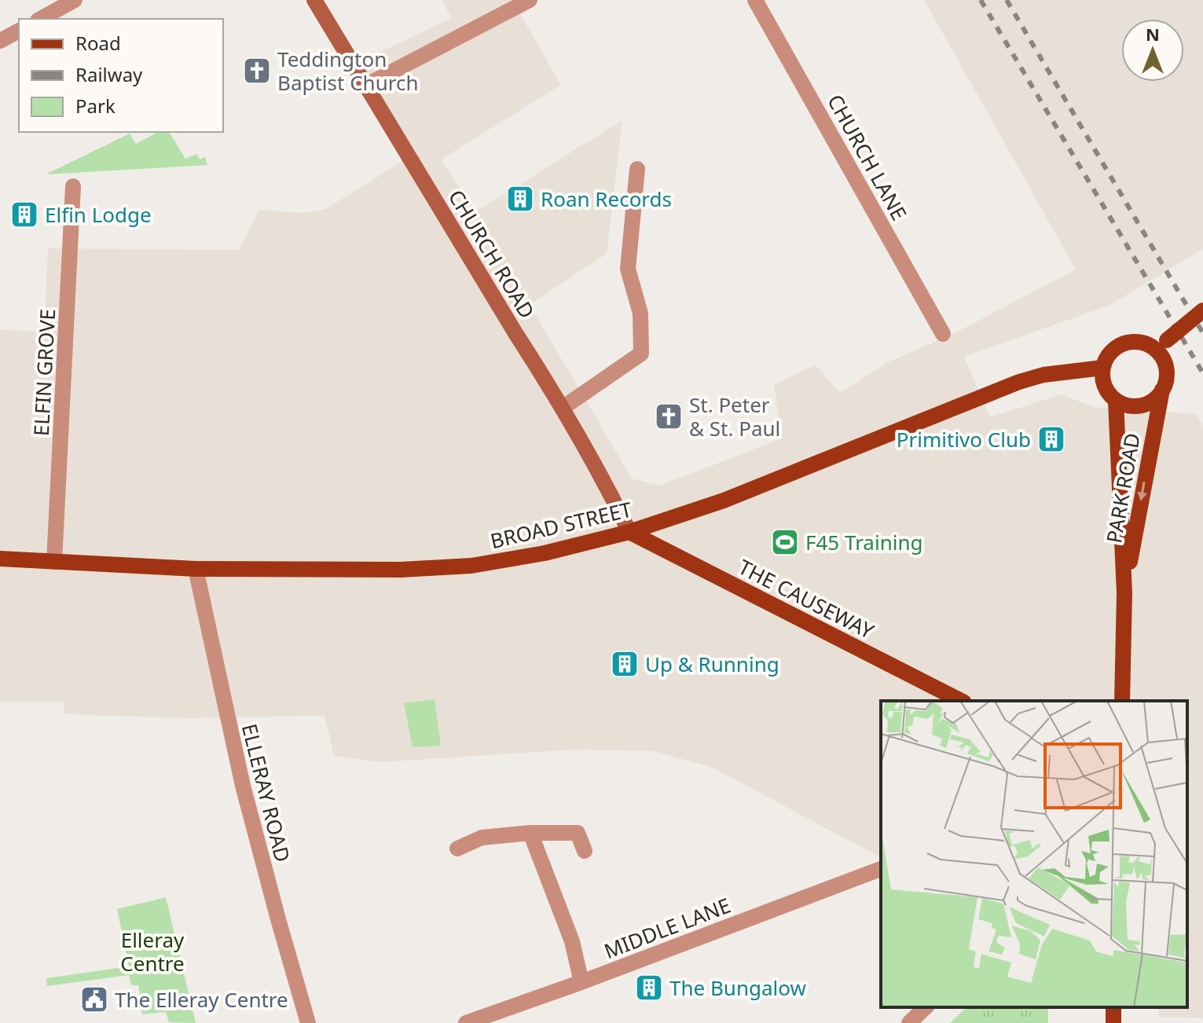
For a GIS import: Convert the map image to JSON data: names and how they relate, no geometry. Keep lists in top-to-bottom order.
{
  "streets": {
    "main road": [
      "CHURCH ROAD",
      "PARK ROAD",
      "BROAD STREET",
      "THE CAUSEWAY"
    ],
    "street": [
      "CHURCH LANE",
      "ELFIN GROVE",
      "ELLERAY ROAD",
      "MIDDLE LANE"
    ]
  },
  "crossings": [
    ["CHURCH ROAD", "BROAD STREET"],
    ["CHURCH ROAD", "THE CAUSEWAY"],
    ["ELFIN GROVE", "BROAD STREET"],
    ["PARK ROAD", "BROAD STREET"],
    ["BROAD STREET", "THE CAUSEWAY"],
    ["BROAD STREET", "ELLERAY ROAD"]
  ],
  "parks": ["Elleray Centre"],
  "places": {
    "church": ["Teddington Baptist Church", "St. Peter & St. Paul"],
    "building": [
      "Roan Records",
      "Elfin Lodge",
      "Primitivo Club",
      "Up & Running",
      "The Bungalow"
    ],
    "sports": ["F45 Training"],
    "public building": ["The Elleray Centre"]
  },
  "legend": ["Road", "Railway", "Park"],
  "north": "top"
}
